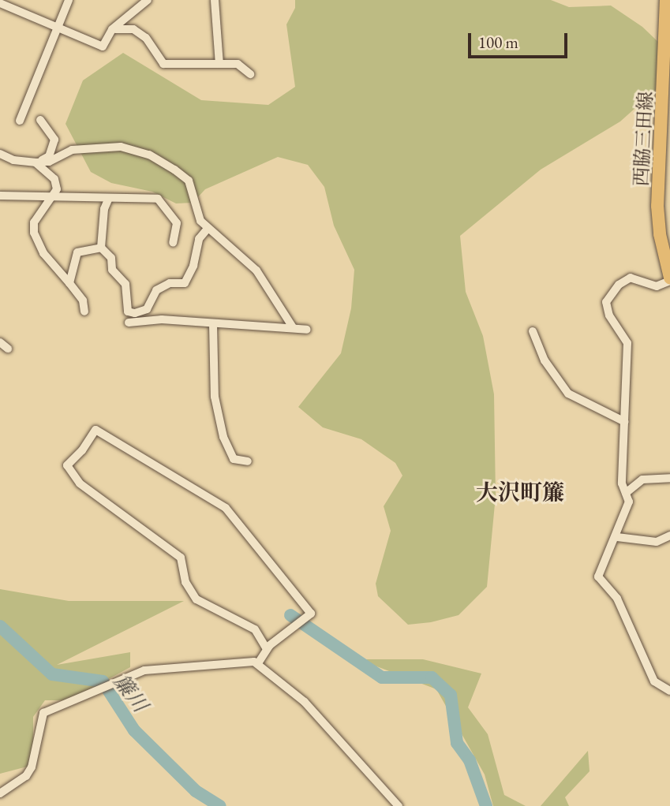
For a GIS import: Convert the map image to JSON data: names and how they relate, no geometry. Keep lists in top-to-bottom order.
{
  "streets": {
    "main road": ["西脇三田線"]
  },
  "districts": ["大沢町簾"],
  "water": ["簾川"],
  "scale_bar": "100 m"
}
